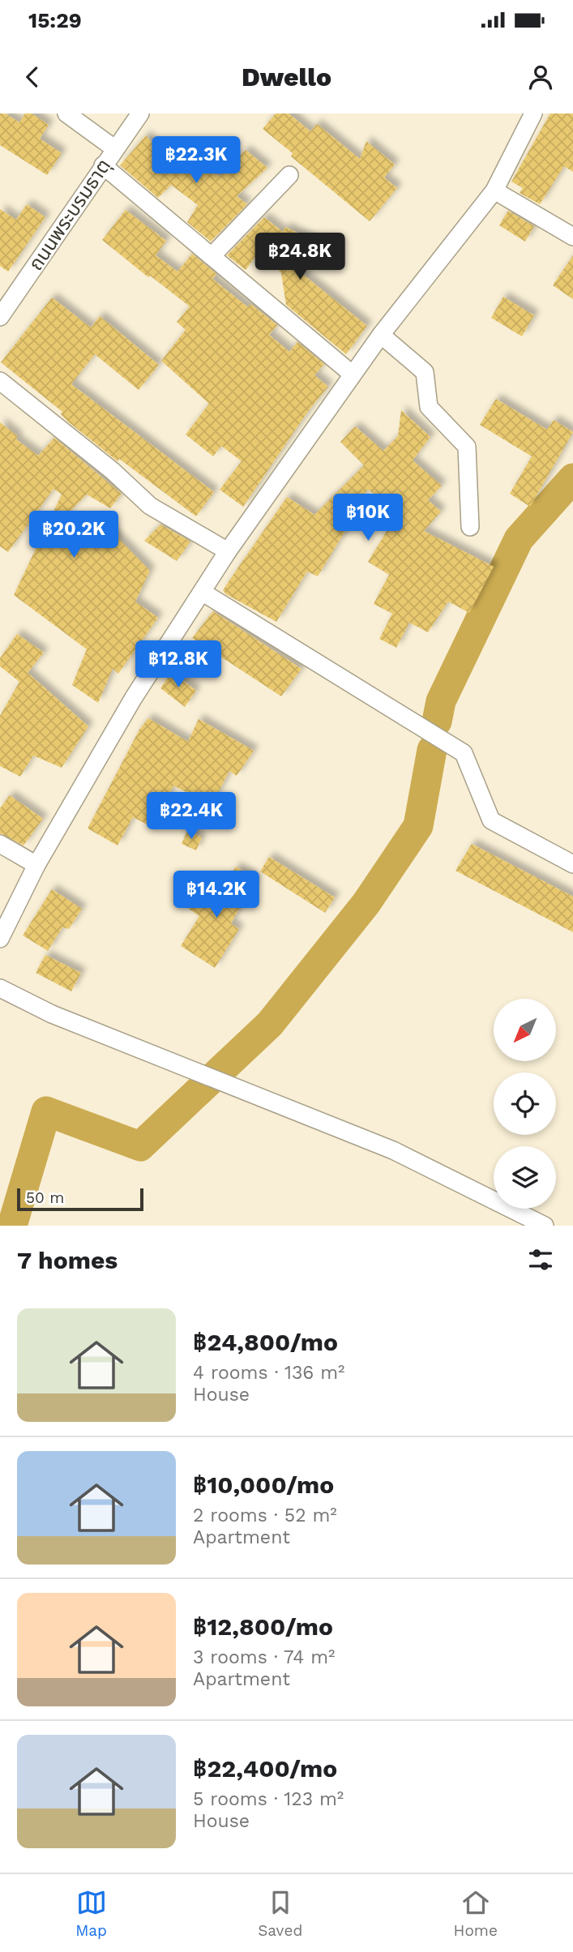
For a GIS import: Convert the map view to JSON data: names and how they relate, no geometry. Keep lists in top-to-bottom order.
{
  "streets": {
    "street": ["ถนนพระบรมธาตุ"]
  },
  "scale_bar": "50 m",
  "north": "bottom left",
  "page": {
    "status": "15:29",
    "header": "Dwello",
    "price": [
      "฿22.3K",
      "฿24.8K",
      "฿10K",
      "฿20.2K",
      "฿12.8K",
      "฿22.4K",
      "฿14.2K"
    ],
    "scale": "50 m",
    "heading": "7 homes",
    "list": [
      {
        "name": "฿24,800/mo",
        "note": "4 rooms · 136 m² · House"
      },
      {
        "name": "฿10,000/mo",
        "note": "2 rooms · 52 m² · Apartment"
      },
      {
        "name": "฿12,800/mo",
        "note": "3 rooms · 74 m² · Apartment"
      },
      {
        "name": "฿22,400/mo",
        "note": "5 rooms · 123 m² · House"
      }
    ],
    "tabs": ["Map", "Saved", "Home"]
  }
}
